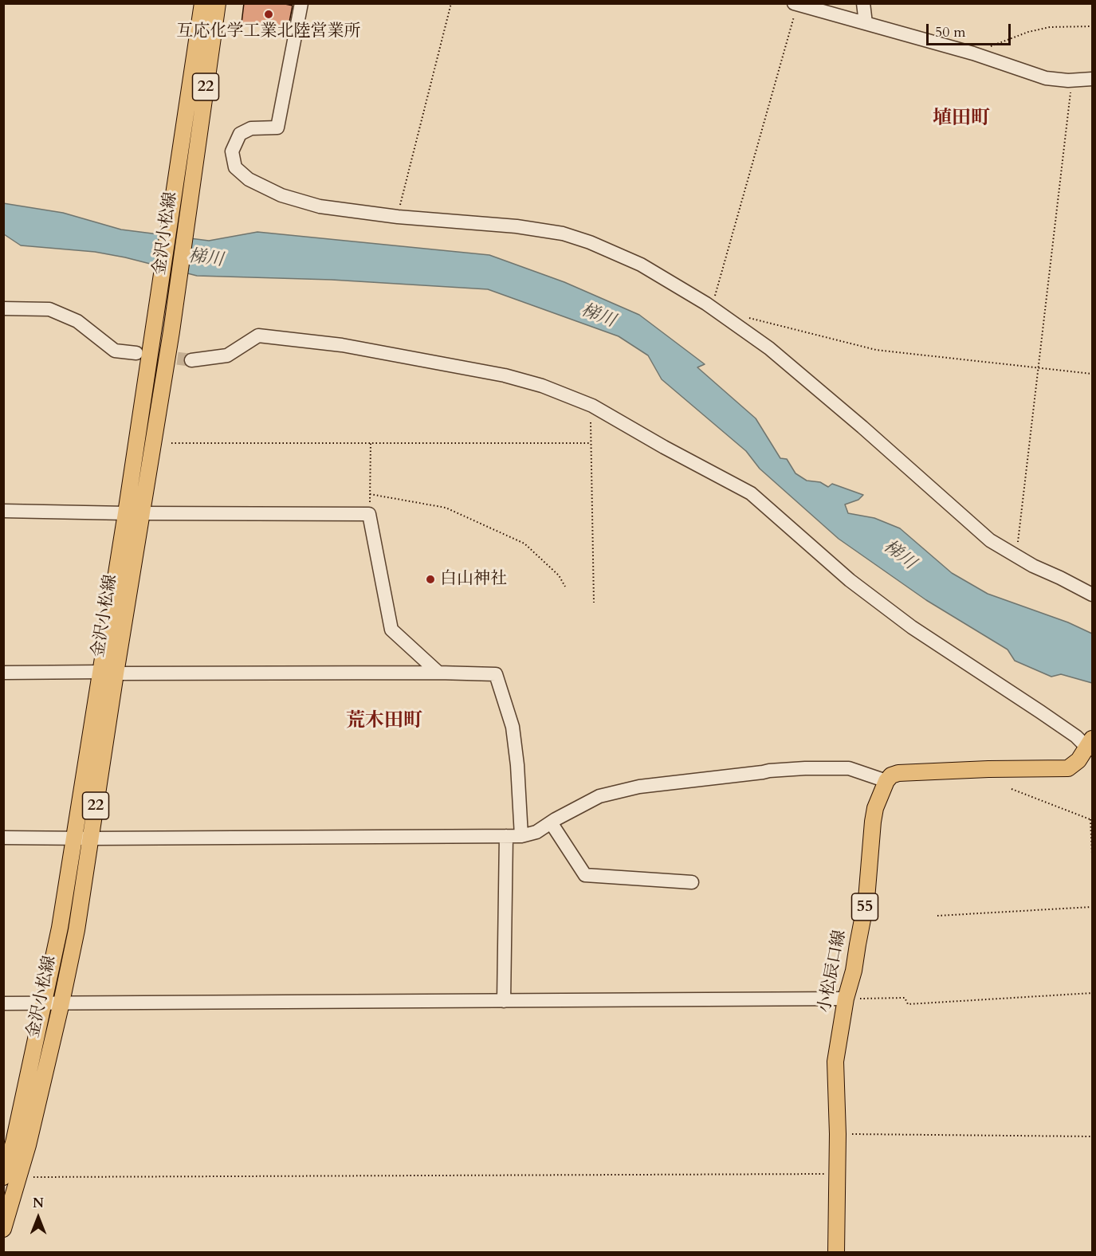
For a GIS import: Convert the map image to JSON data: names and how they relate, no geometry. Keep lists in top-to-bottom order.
{
  "streets": {
    "main road": [
      "22",
      "金沢小松線",
      "55",
      "小松辰口線"
    ]
  },
  "districts": ["埴田町", "荒木田町"],
  "water": ["梯川"],
  "places": ["互応化学工業北陸営業所", "白山神社"],
  "scale_bar": "50 m",
  "north": "top"
}
